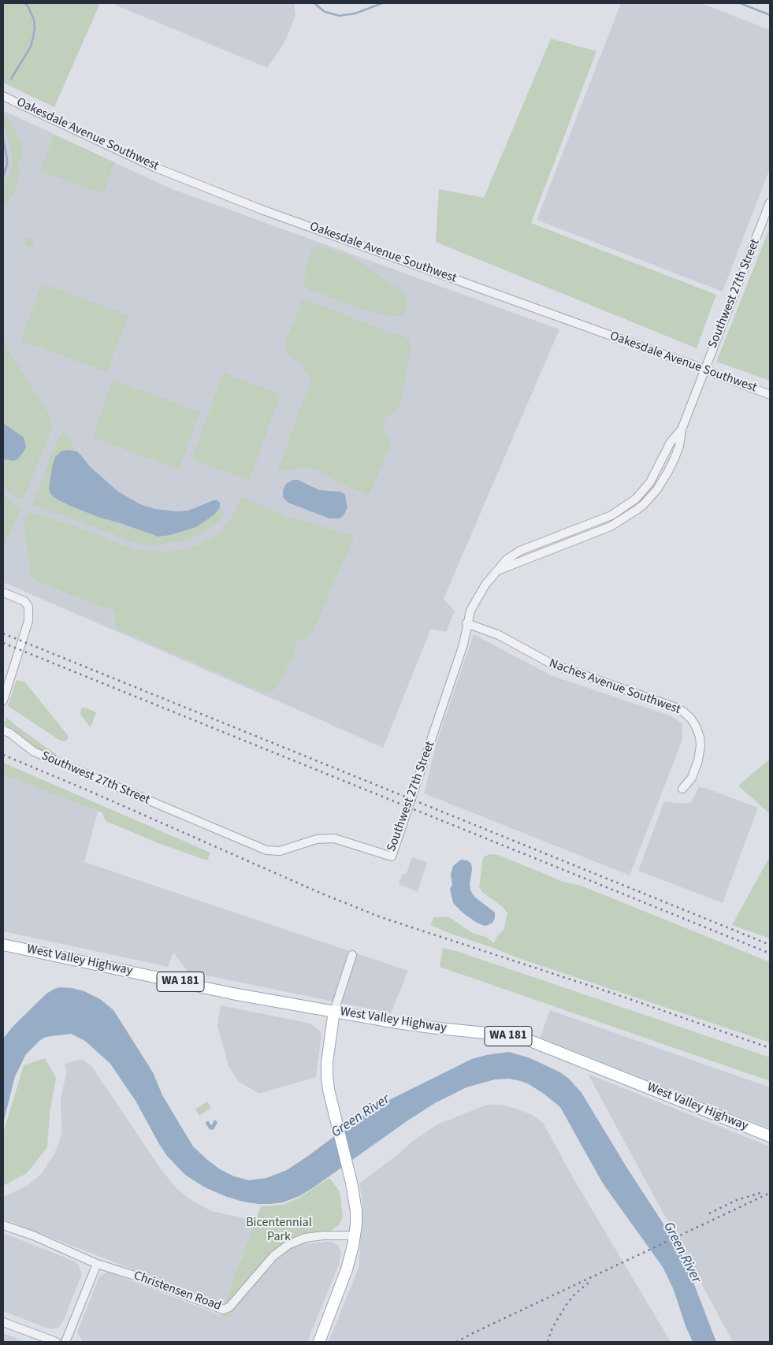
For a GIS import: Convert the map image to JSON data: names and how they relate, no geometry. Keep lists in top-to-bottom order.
{
  "streets": {
    "main road": ["West Valley Highway", "WA 181"],
    "street": [
      "Oakesdale Avenue Southwest",
      "Southwest 27th Street",
      "Naches Avenue Southwest",
      "Christensen Road"
    ]
  },
  "crossings": [
    ["Oakesdale Avenue Southwest", "Southwest 27th Street"],
    ["Southwest 27th Street", "Naches Avenue Southwest"]
  ],
  "water": ["Green River"],
  "parks": ["Bicentennial Park"]
}
